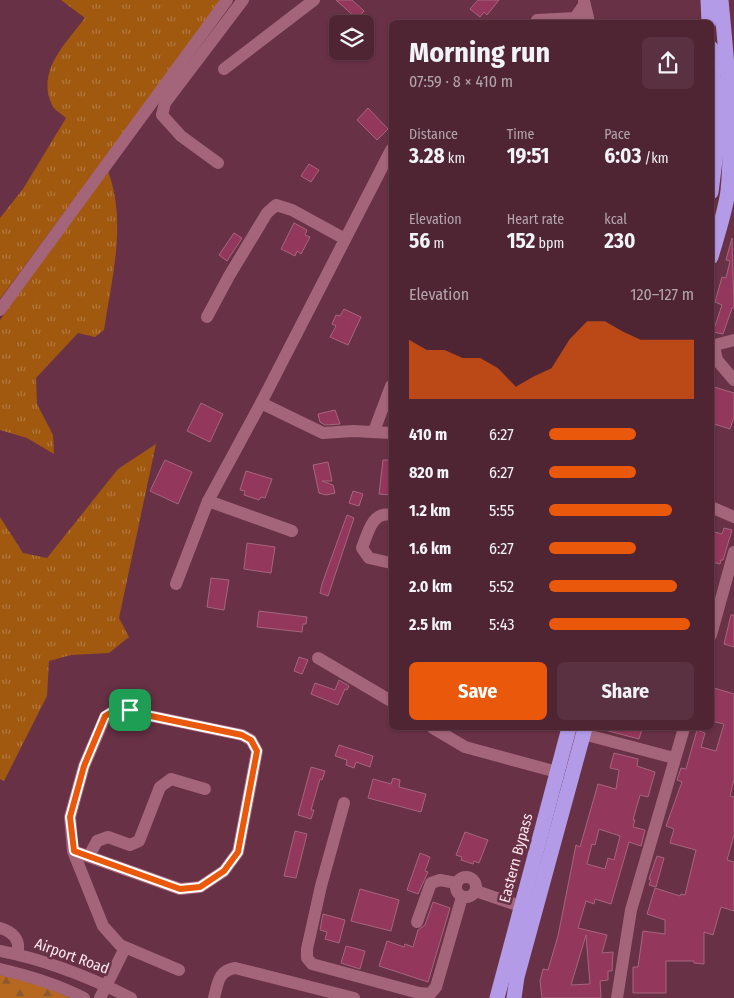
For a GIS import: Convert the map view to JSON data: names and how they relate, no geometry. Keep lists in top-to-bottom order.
{
  "streets": {
    "highway": ["Eastern Bypass"],
    "street": ["Airport Road"]
  },
  "page": {
    "heading": ["Morning run", "07:59 · 8 × 410 m"],
    "stats": [
      ["Distance", "3.28 km"],
      ["Time", "19:51"],
      ["Pace", "6:03 /km"],
      ["Elevation", "56 m"],
      ["Heart rate", "152 bpm"],
      ["kcal", "230"]
    ],
    "chart": ["Elevation", "120–127 m"],
    "list": [
      {
        "name": "410 m",
        "note": "6:27"
      },
      {
        "name": "820 m",
        "note": "6:27"
      },
      {
        "name": "1.2 km",
        "note": "5:55"
      },
      {
        "name": "1.6 km",
        "note": "6:27"
      },
      {
        "name": "2.0 km",
        "note": "5:52"
      },
      {
        "name": "2.5 km",
        "note": "5:43"
      }
    ],
    "buttons": ["Save", "Share"]
  }
}
